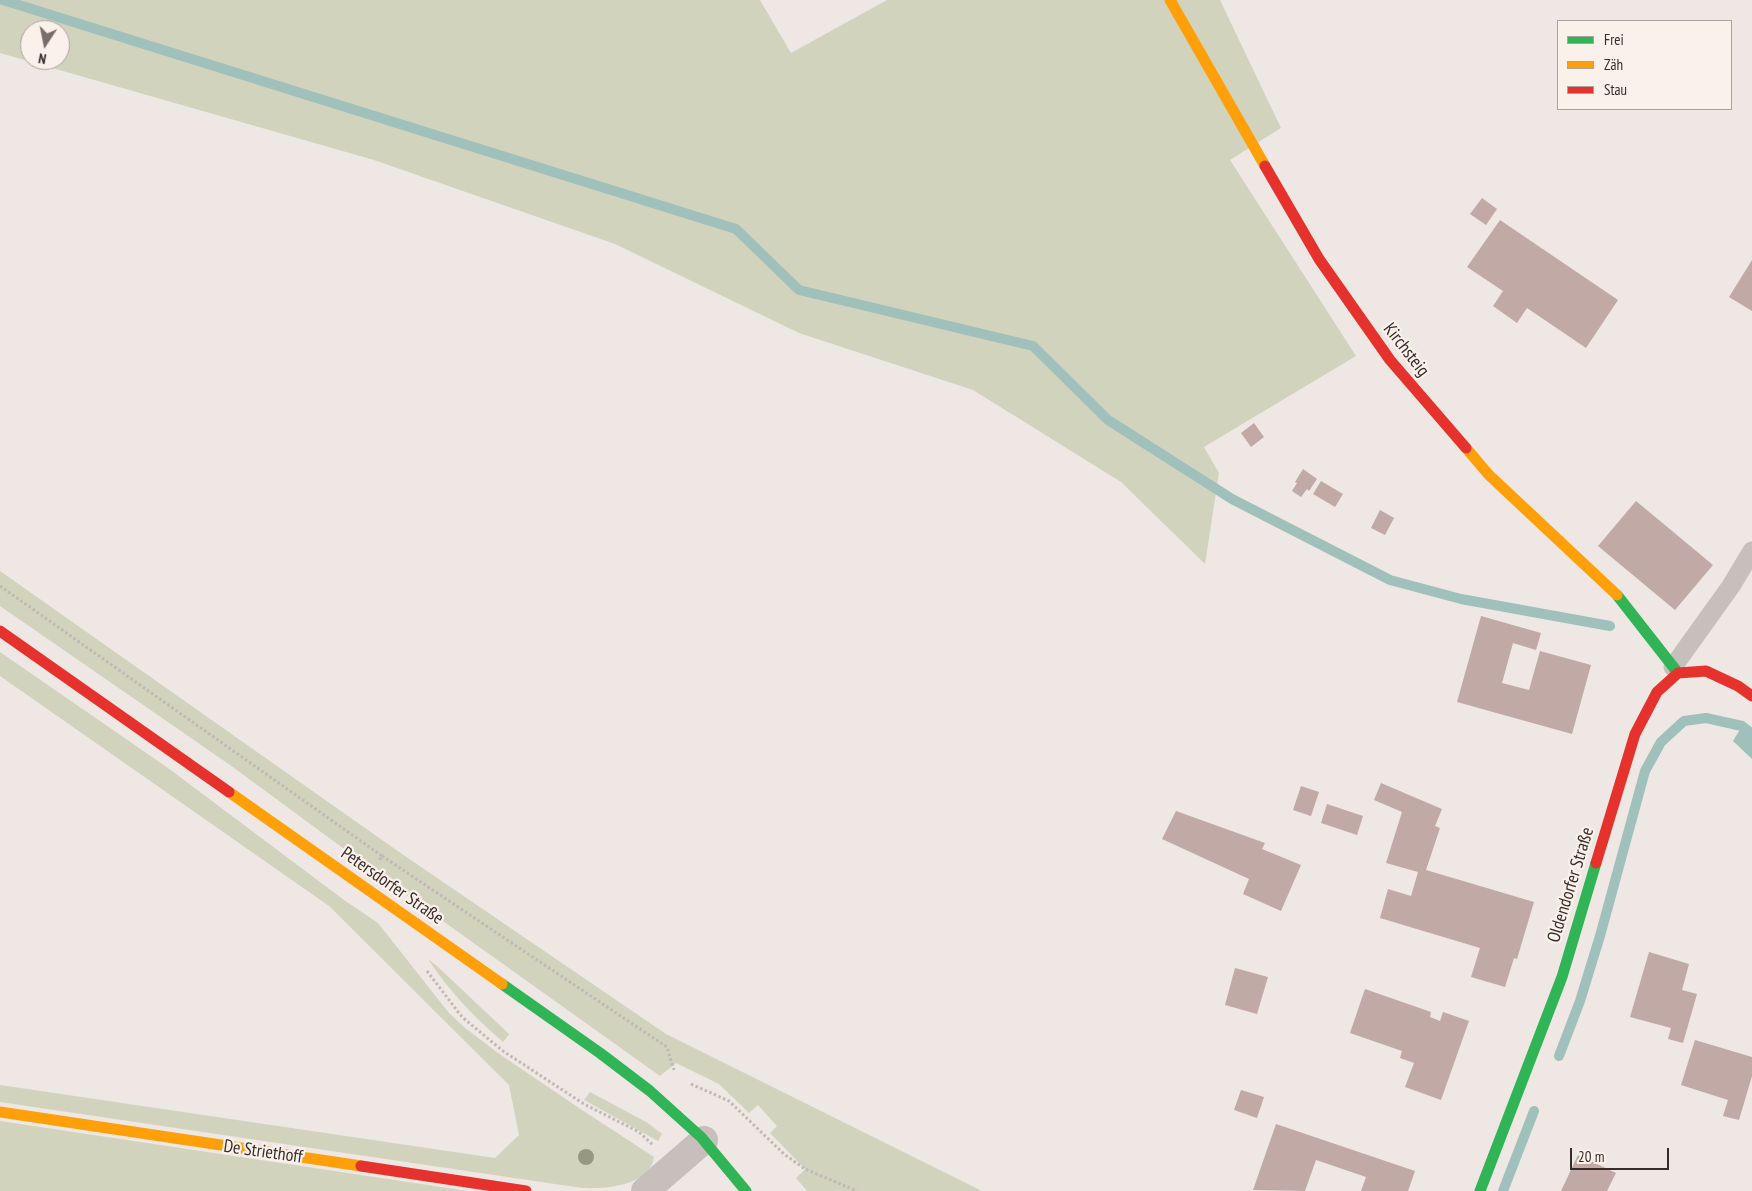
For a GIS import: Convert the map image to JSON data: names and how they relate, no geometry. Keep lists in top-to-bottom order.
{
  "streets": {
    "street": [
      "Kirchsteig",
      "Oldendorfer Straße",
      "Petersdorfer Straße",
      "De Striethoff"
    ]
  },
  "crossings": [
    ["Kirchsteig", "Oldendorfer Straße"]
  ],
  "legend": ["Frei", "Zäh", "Stau"],
  "scale_bar": "20 m",
  "north": "bottom"
}
